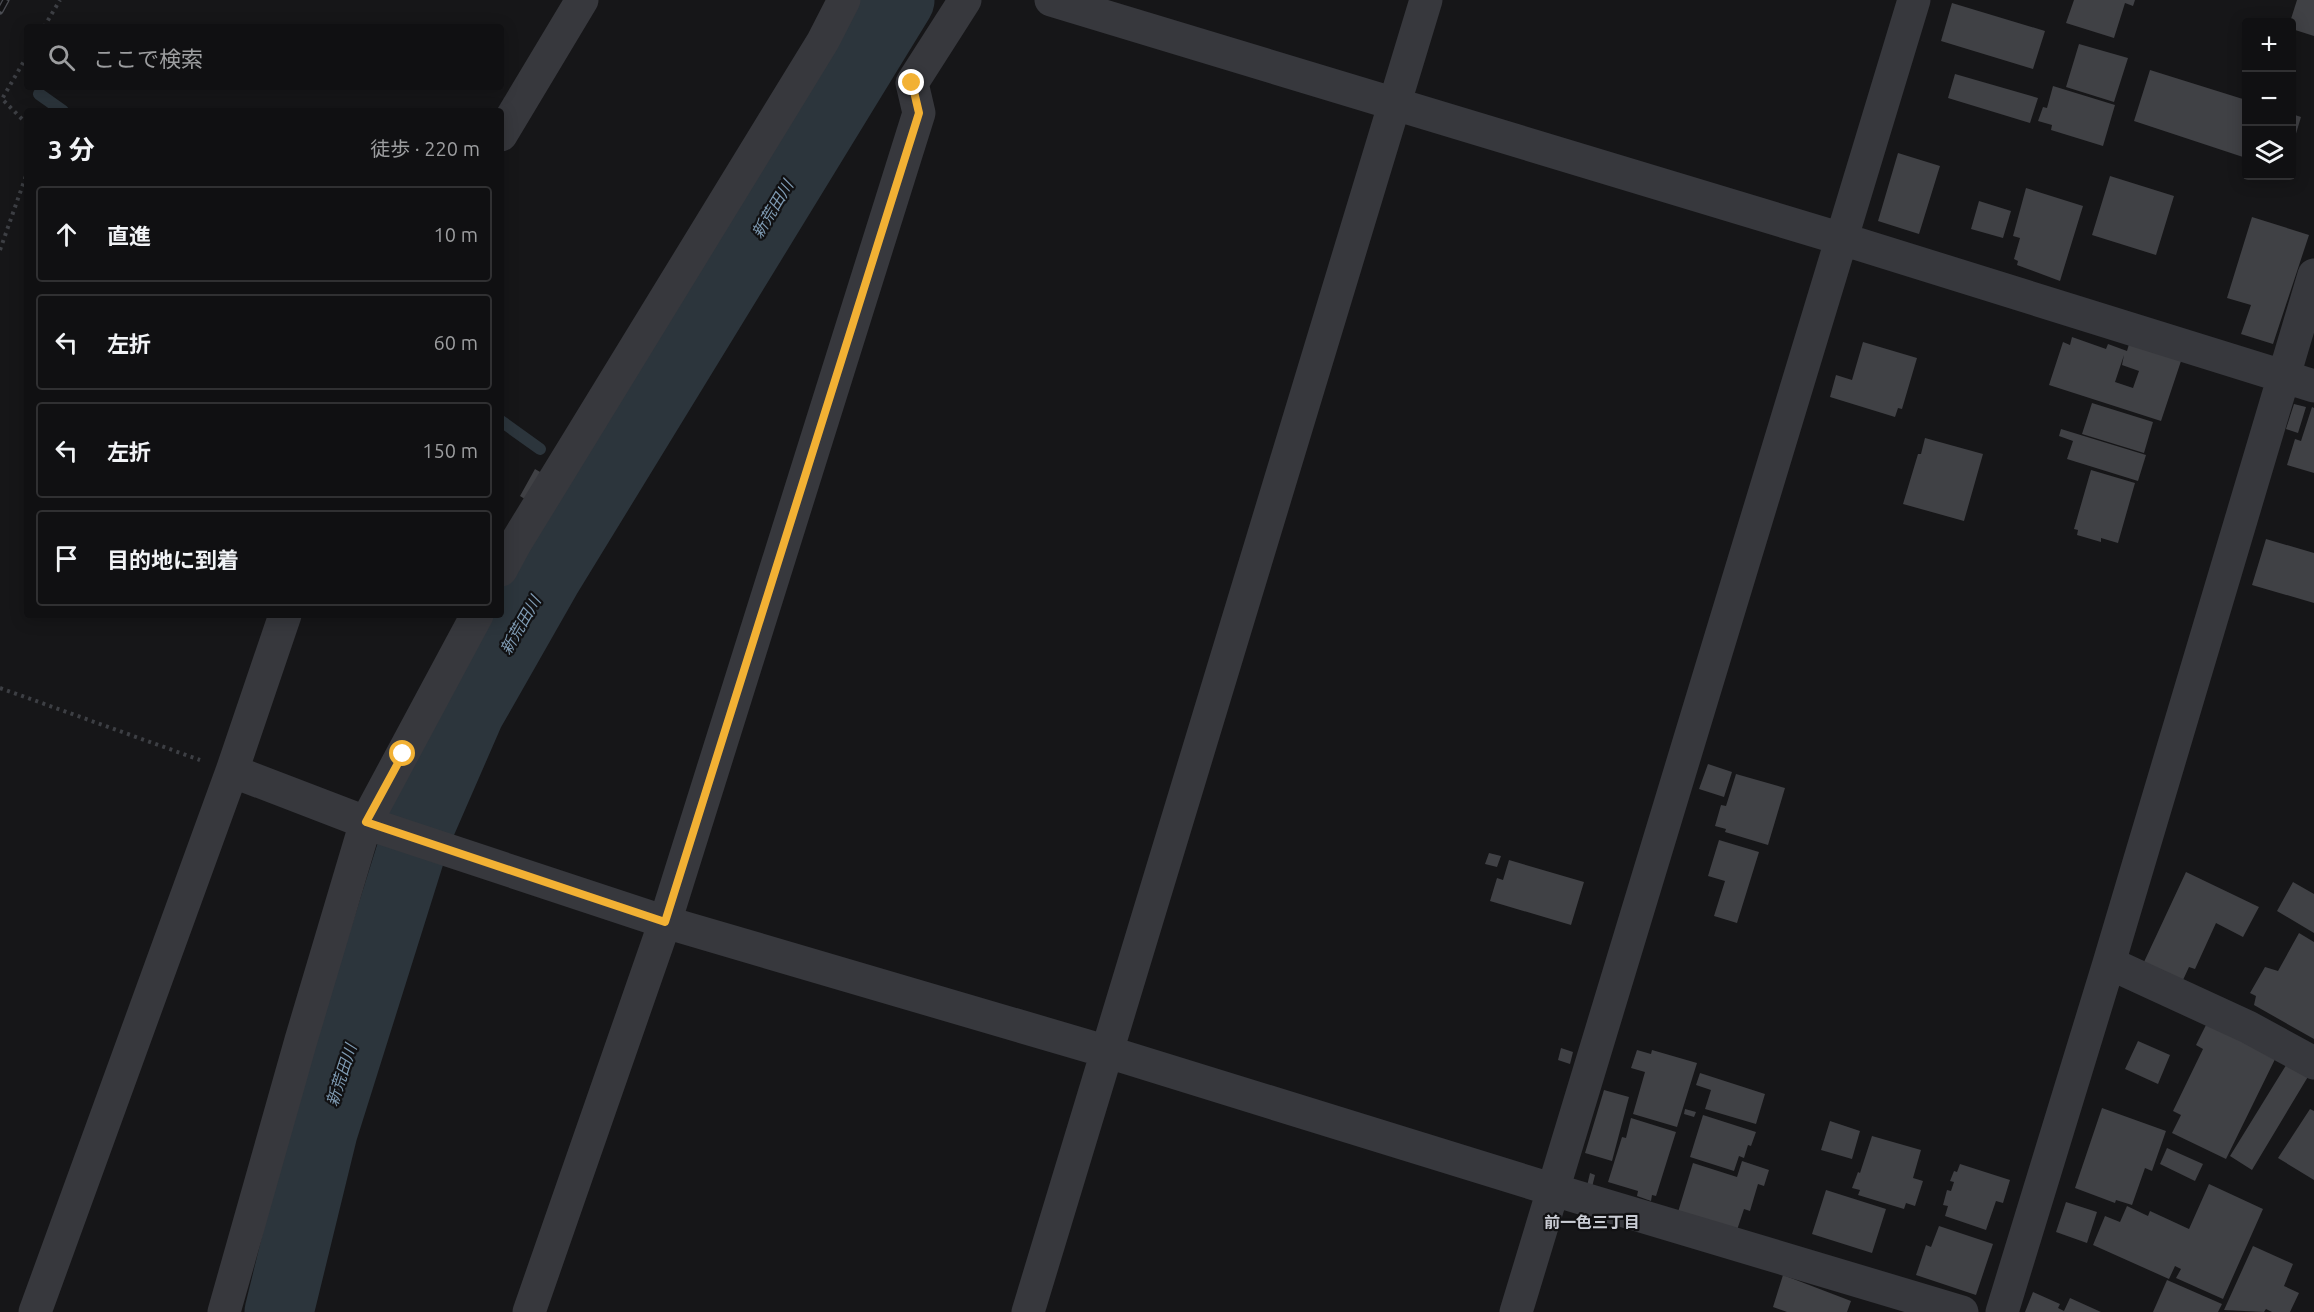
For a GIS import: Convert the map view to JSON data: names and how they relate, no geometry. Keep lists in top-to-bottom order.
{
  "districts": ["前一色三丁目"],
  "water": ["新荒田川"],
  "page": {
    "map_buttons": ["+", "−"],
    "search": "ここで検索",
    "heading": ["3 分", "徒歩 · 220 m"],
    "list": [
      ["直進", "10 m"],
      ["左折", "60 m"],
      ["左折", "150 m"],
      "目的地に到着"
    ]
  }
}
